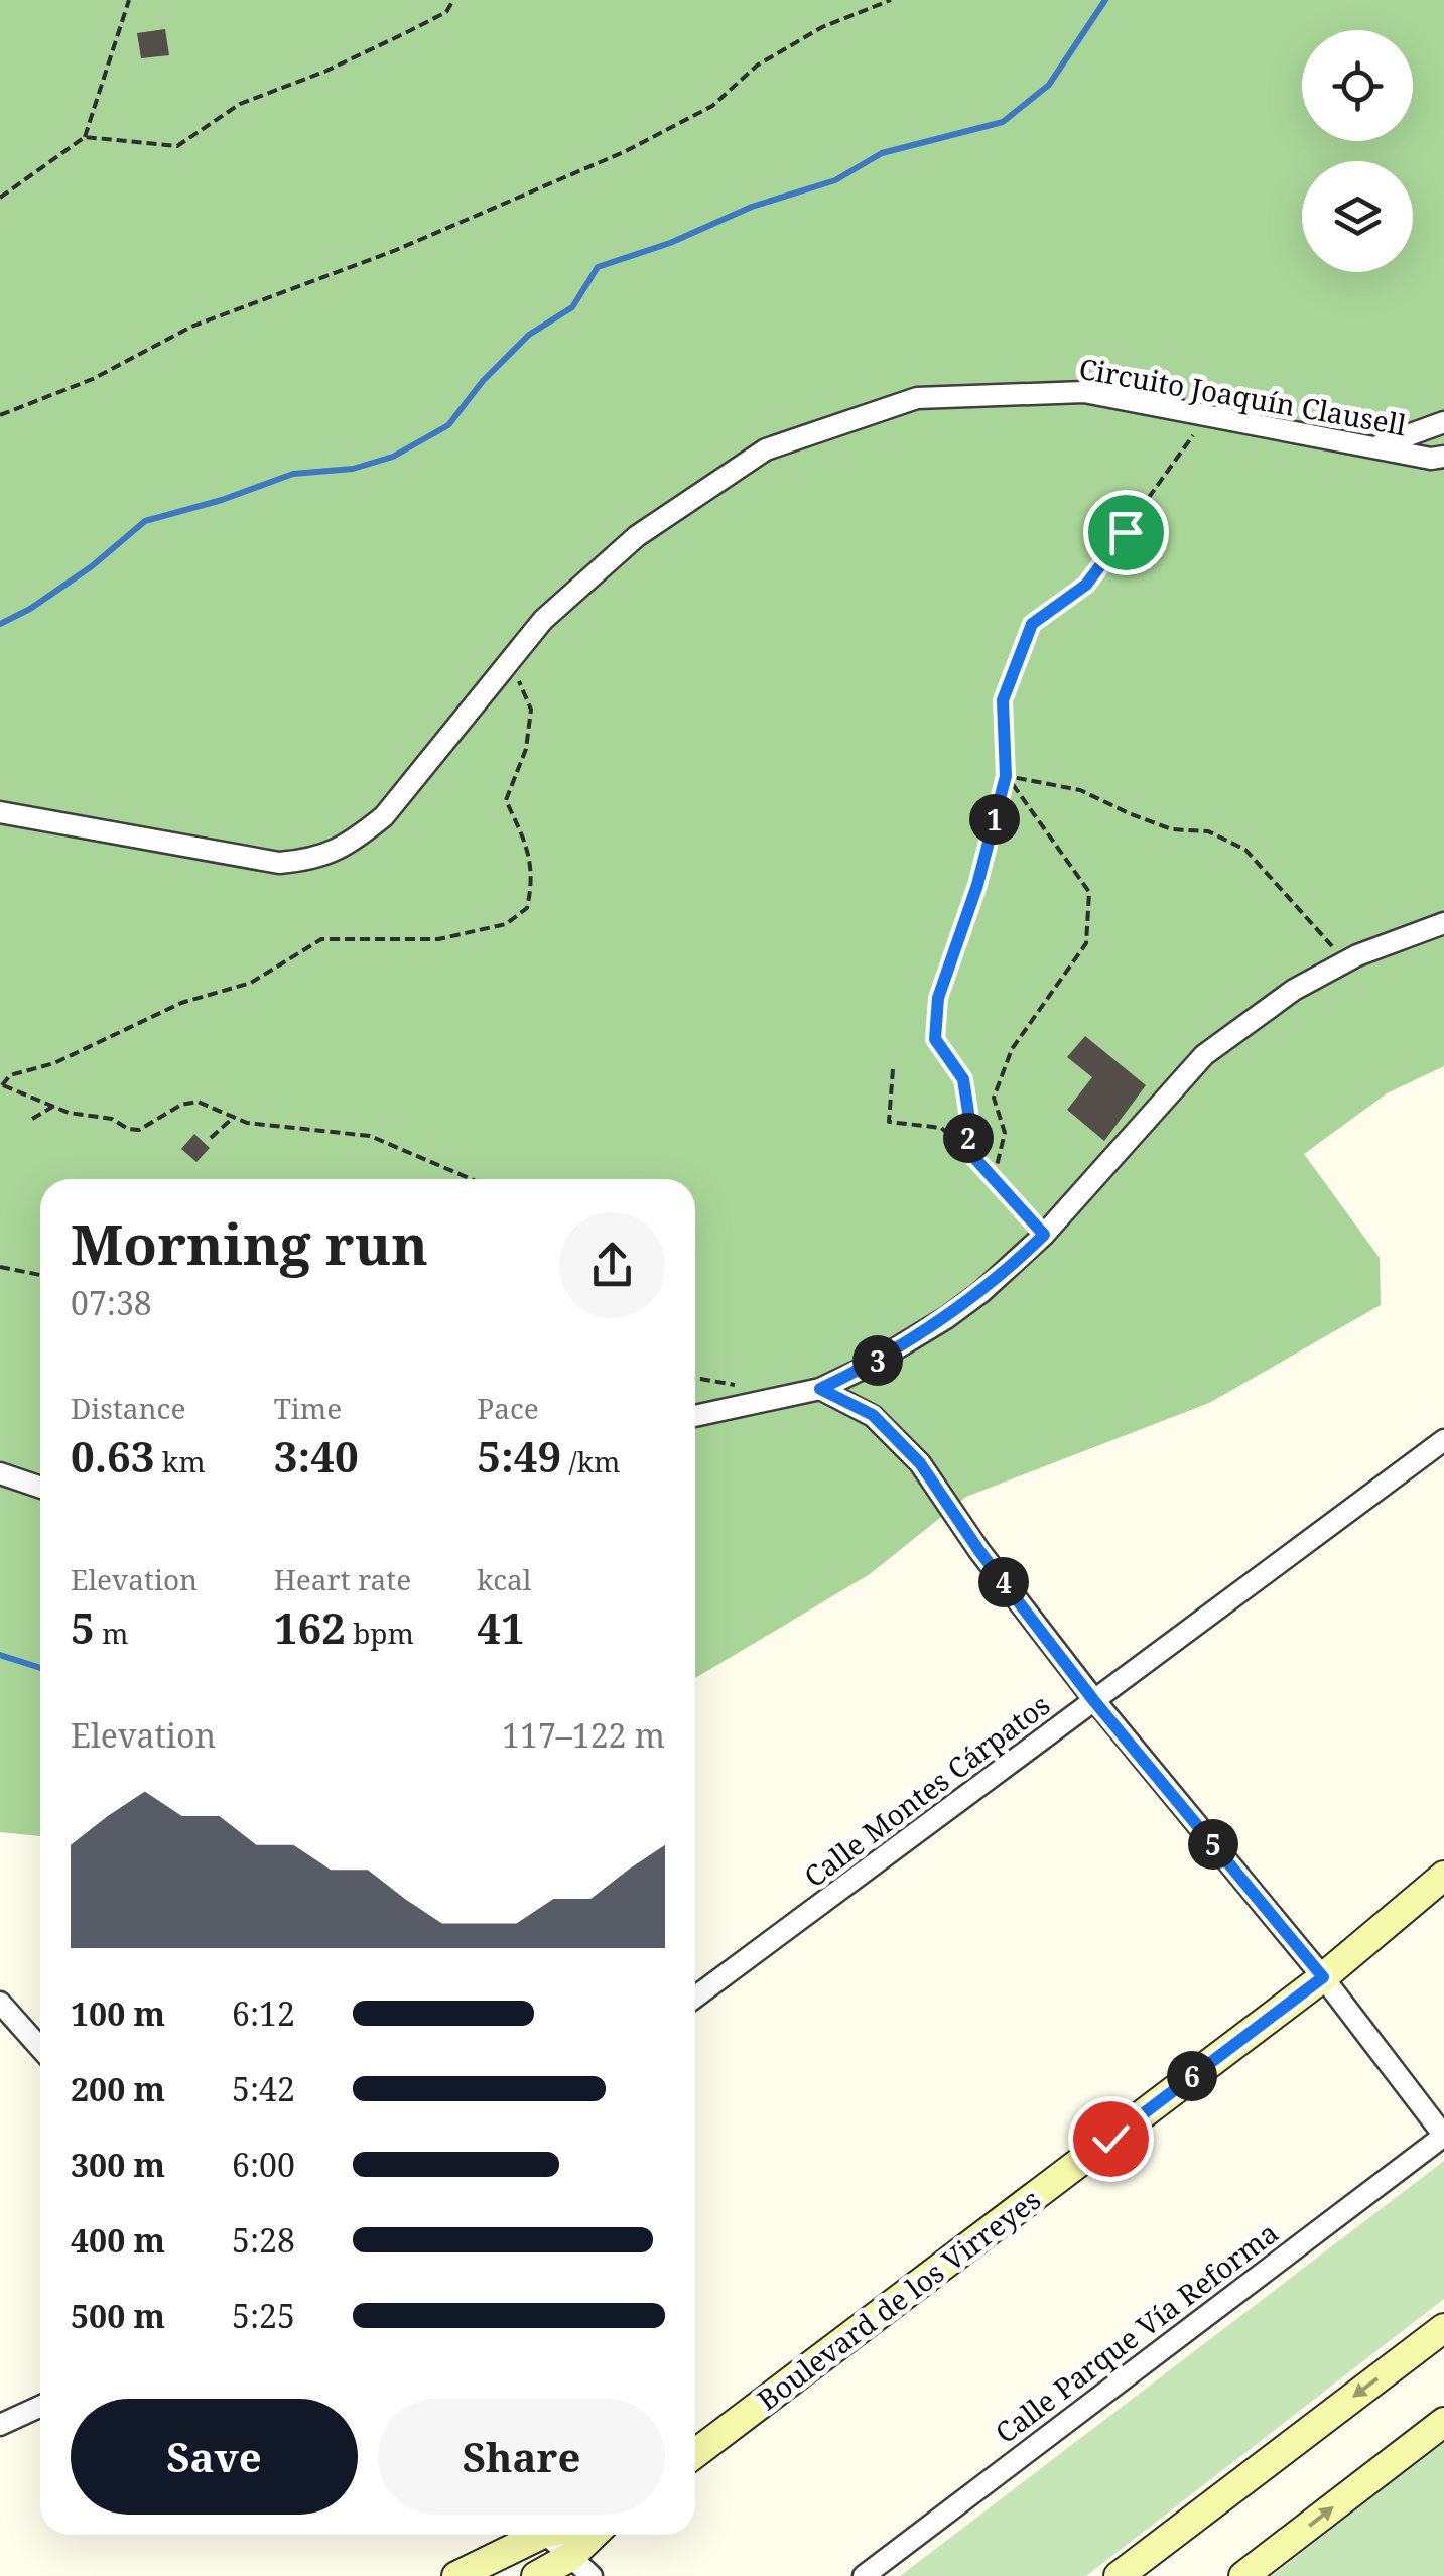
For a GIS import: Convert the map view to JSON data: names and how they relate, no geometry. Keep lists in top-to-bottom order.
{
  "streets": {
    "street": [
      "Circuito Joaquín Clausell",
      "Calle Montes Cárpatos",
      "Boulevard de los Virreyes",
      "Calle Parque Vía Reforma"
    ]
  },
  "page": {
    "pins": [
      "1",
      "2",
      "3",
      "4",
      "5",
      "6"
    ],
    "heading": ["Morning run", "07:38"],
    "stats": [
      ["Distance", "0.63 km"],
      ["Time", "3:40"],
      ["Pace", "5:49 /km"],
      ["Elevation", "5 m"],
      ["Heart rate", "162 bpm"],
      ["kcal", "41"]
    ],
    "chart": ["Elevation", "117–122 m"],
    "list": [
      {
        "name": "100 m",
        "note": "6:12"
      },
      {
        "name": "200 m",
        "note": "5:42"
      },
      {
        "name": "300 m",
        "note": "6:00"
      },
      {
        "name": "400 m",
        "note": "5:28"
      },
      {
        "name": "500 m",
        "note": "5:25"
      }
    ],
    "buttons": ["Save", "Share"]
  }
}
